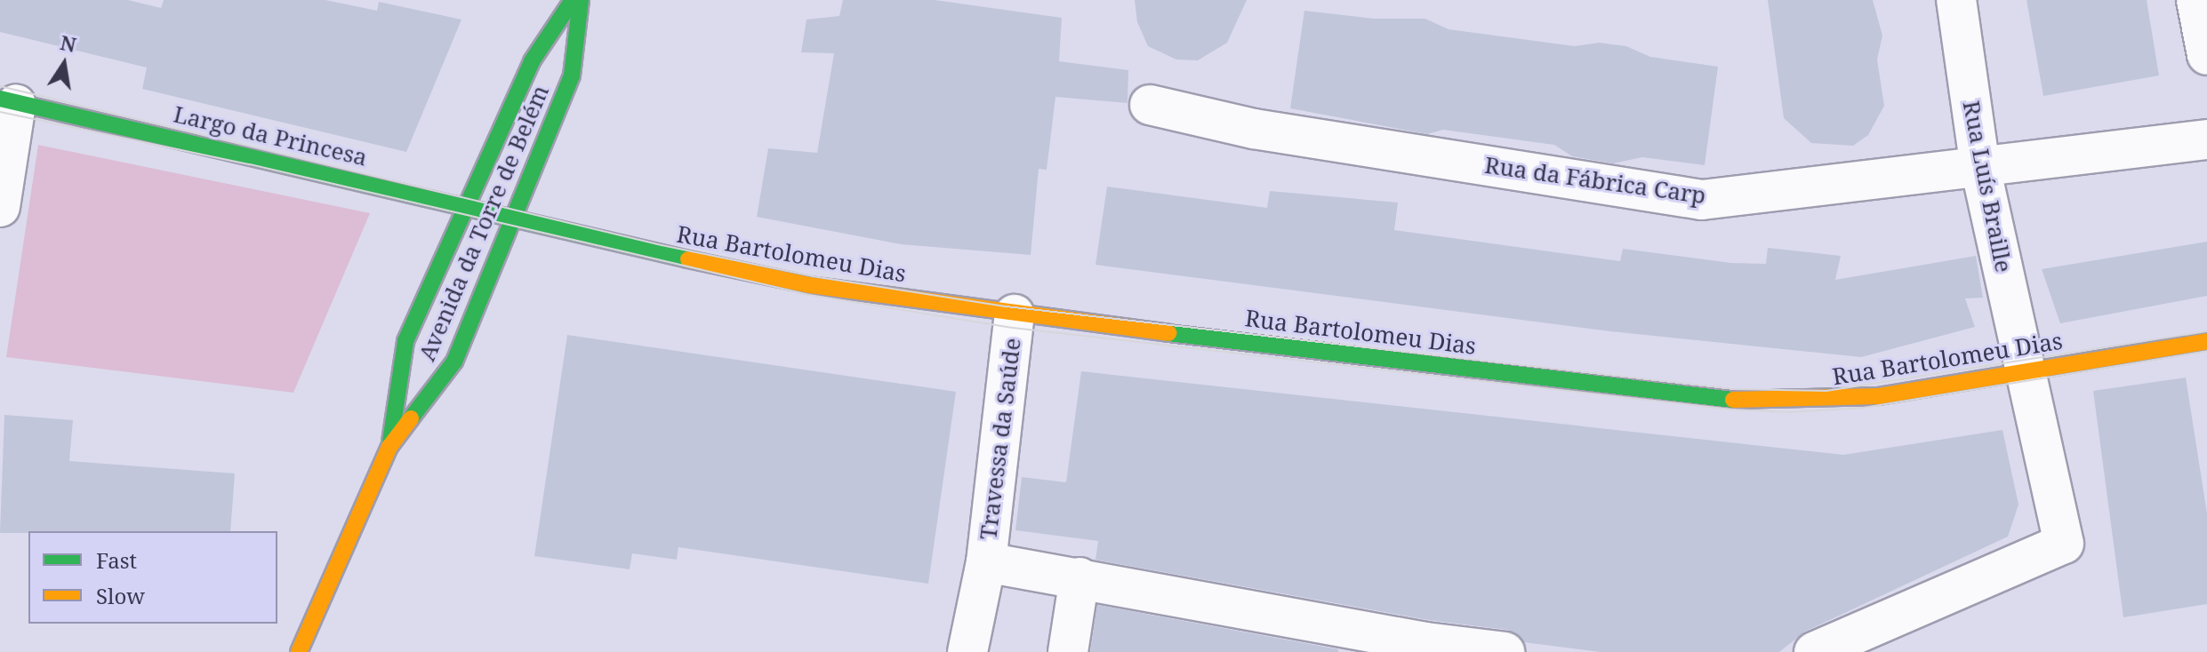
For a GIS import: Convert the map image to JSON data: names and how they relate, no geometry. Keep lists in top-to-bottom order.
{
  "streets": {
    "street": [
      "Largo da Princesa",
      "Rua da Fábrica Carp",
      "Rua Luís Braille",
      "Avenida da Torre de Belém",
      "Rua Bartolomeu Dias",
      "Travessa da Saúde"
    ]
  },
  "crossings": [
    ["Largo da Princesa", "Avenida da Torre de Belém"],
    ["Largo da Princesa", "Rua Bartolomeu Dias"],
    ["Rua da Fábrica Carp", "Rua Luís Braille"],
    ["Rua Luís Braille", "Rua Bartolomeu Dias"],
    ["Avenida da Torre de Belém", "Rua Bartolomeu Dias"],
    ["Rua Bartolomeu Dias", "Travessa da Saúde"]
  ],
  "legend": ["Fast", "Slow"],
  "north": "top"
}
